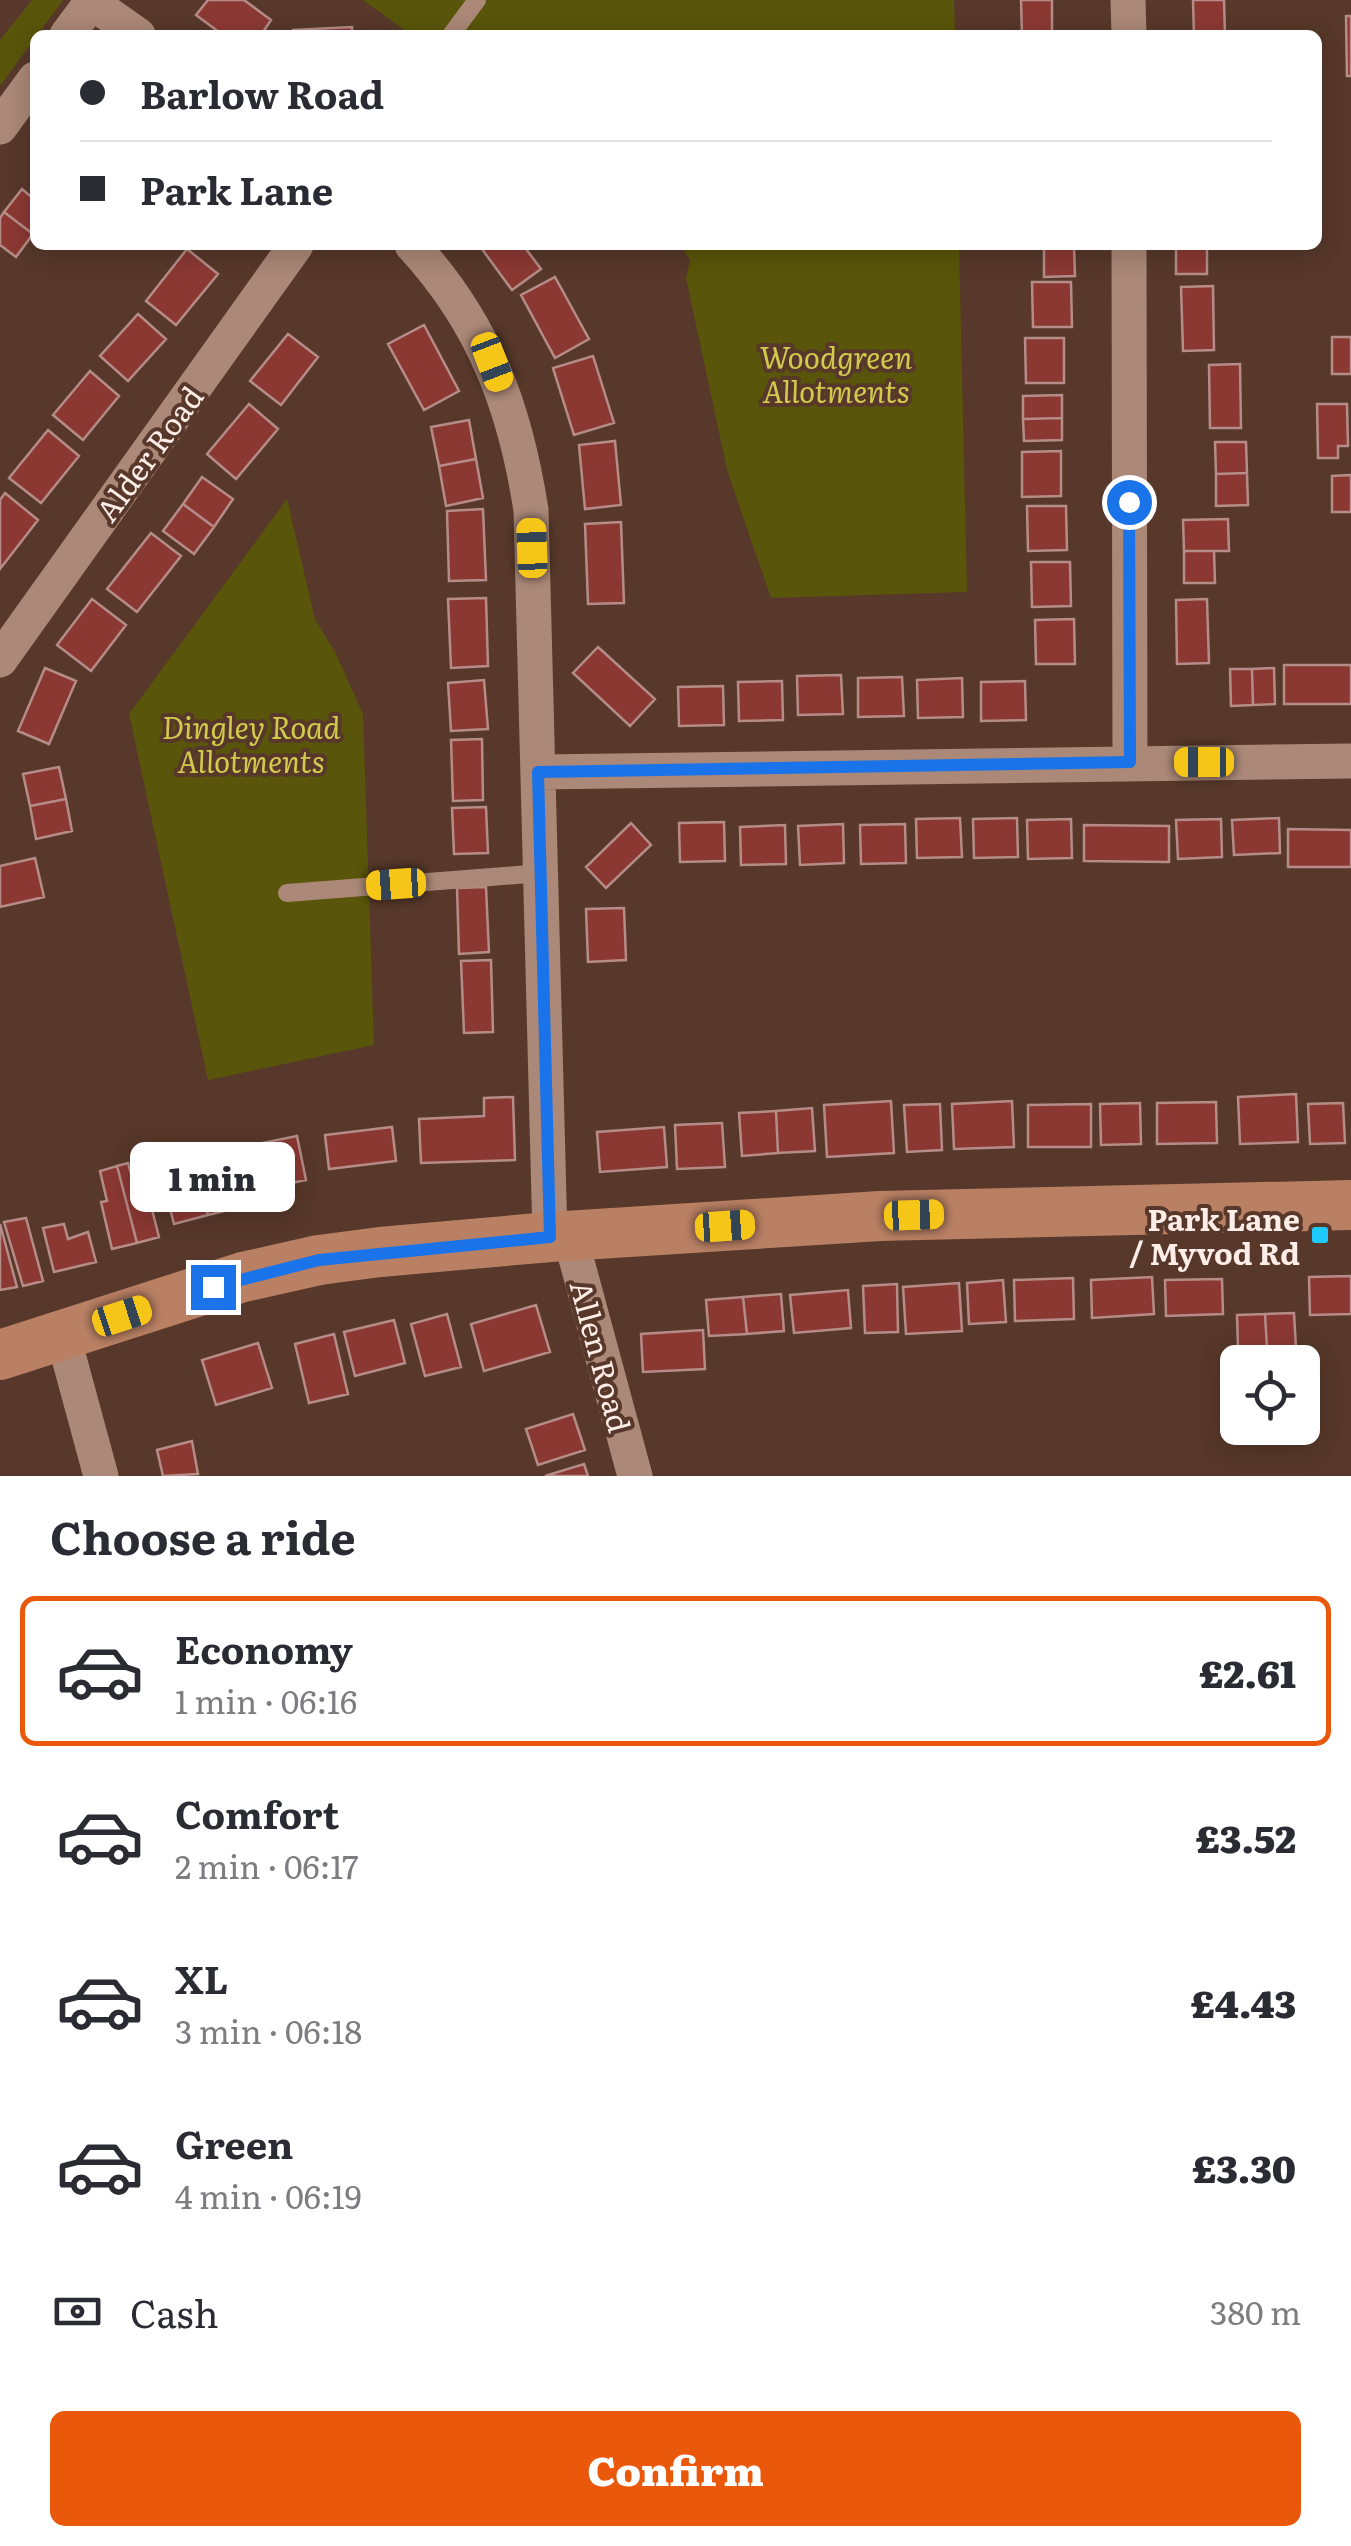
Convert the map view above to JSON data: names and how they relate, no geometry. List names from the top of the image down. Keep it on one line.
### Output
{"streets":{"street":["Alder Road","Allen Road"]},"parks":["Woodgreen Allotments","Dingley Road Allotments"],"places":{"transit":["Park Lane / Myvod Rd"]},"page":{"banner":["Barlow Road","Park Lane"],"bubble":"1 min","heading":"Choose a ride","list":[{"name":"Economy","note":"1 min · 06:16","value":"£2.61"},{"name":"Comfort","note":"2 min · 06:17","value":"£3.52"},{"name":"XL","note":"3 min · 06:18","value":"£4.43"},{"name":"Green","note":"4 min · 06:19","value":"£3.30"}],"pay":["Cash","380 m"],"buttons":"Confirm"}}
